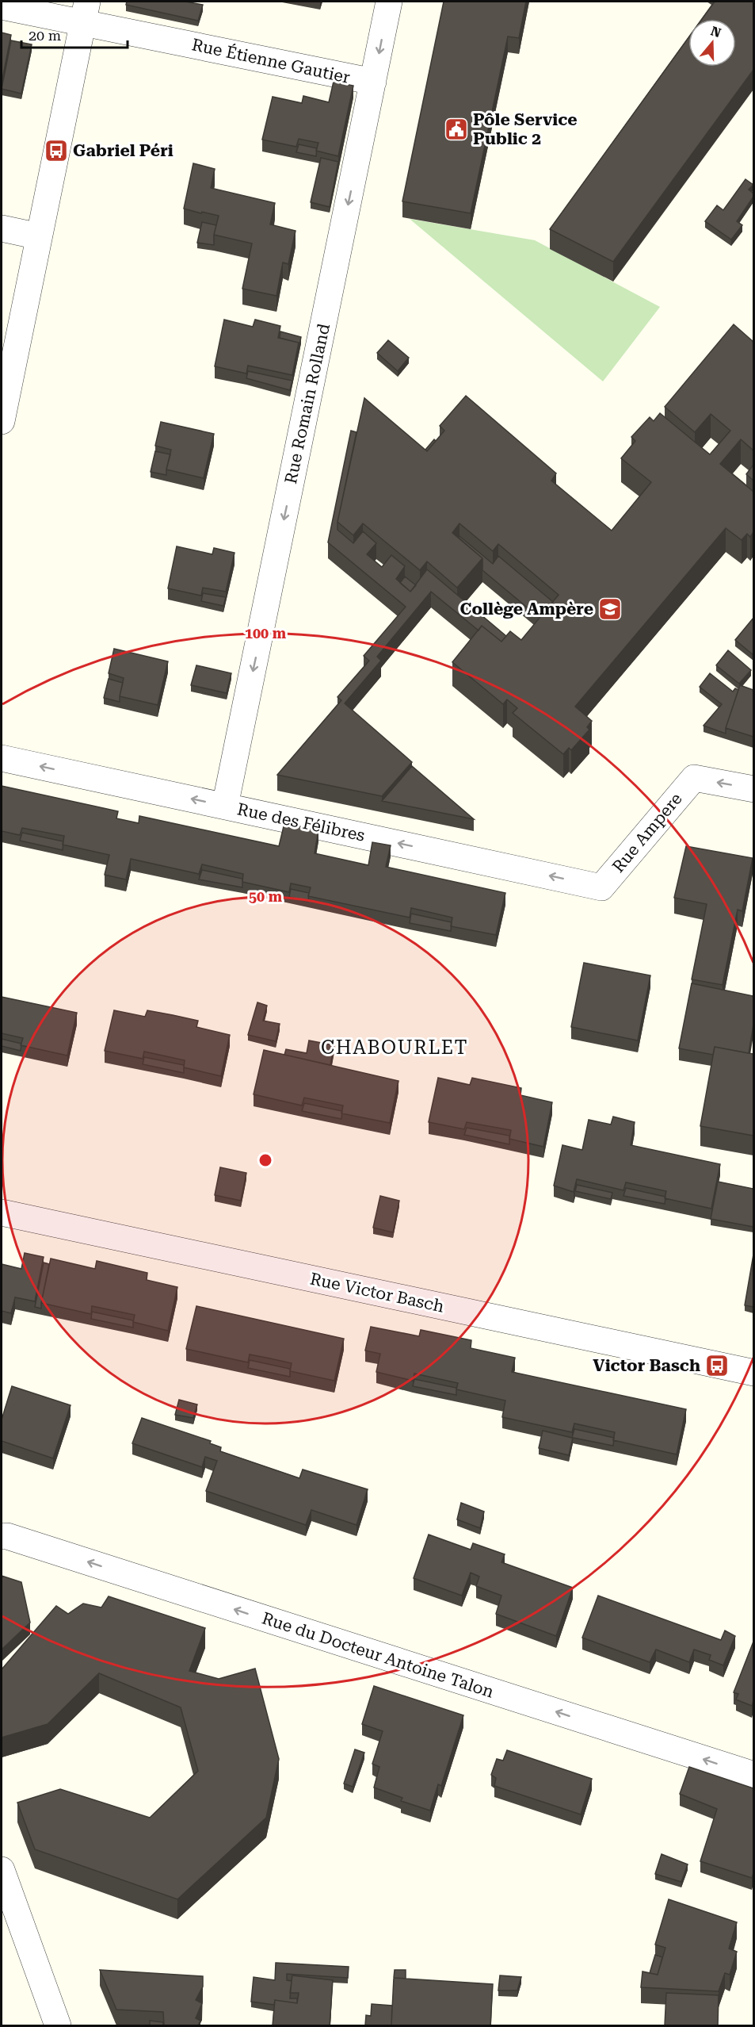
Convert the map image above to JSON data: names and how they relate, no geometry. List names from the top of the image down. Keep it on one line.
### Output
{"streets":{"street":["Rue Étienne Gautier","Rue Romain Rolland","Rue des Félibres","Rue Ampere","Rue Victor Basch","Rue du Docteur Antoine Talon"]},"crossings":[["Rue Étienne Gautier","Rue Romain Rolland"],["Rue Romain Rolland","Rue des Félibres"],["Rue des Félibres","Rue Ampere"]],"one_way":["Rue Romain Rolland","Rue des Félibres","Rue Ampere","Rue du Docteur Antoine Talon"],"districts":["CHABOURLET"],"places":{"public building":["Pôle Service Public 2"],"bus stop":["Gabriel Péri","Victor Basch"],"school or university":["Collège Ampère"]},"scale_bar":"20 m","north":"top","rings":["100 m","50 m"]}
